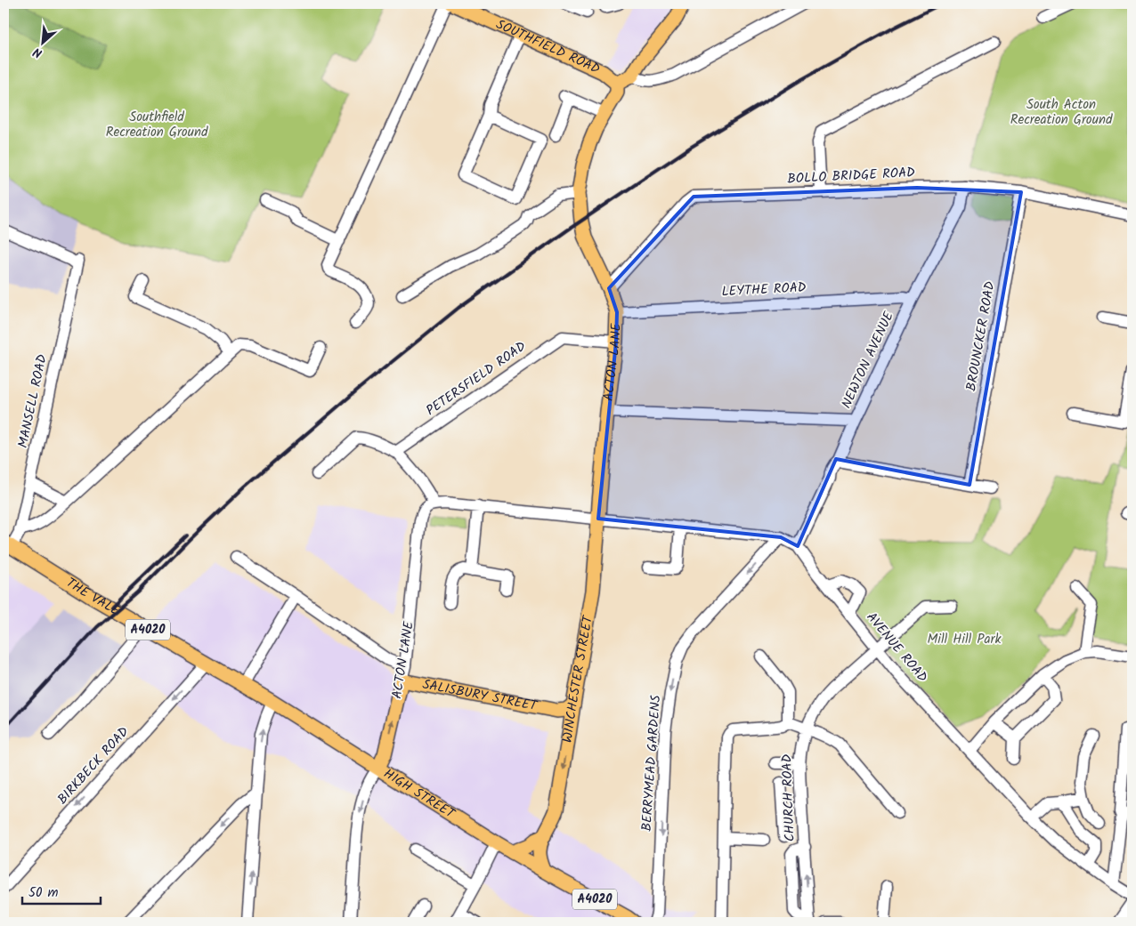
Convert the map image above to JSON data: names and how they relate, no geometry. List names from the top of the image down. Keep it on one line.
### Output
{"streets":{"main road":["SOUTHFIELD ROAD","ACTON LANE","THE VALE","A4020","WINCHESTER STREET","SALISBURY STREET","HIGH STREET"],"street":["BOLLO BRIDGE ROAD","LEYTHE ROAD","BROUNCKER ROAD","NEWTON AVENUE","PETERSFIELD ROAD","MANSELL ROAD","AVENUE ROAD","BERRYMEAD GARDENS","BIRKBECK ROAD","CHURCH ROAD"]},"crossings":[["SOUTHFIELD ROAD","ACTON LANE"],["BOLLO BRIDGE ROAD","BROUNCKER ROAD"],["BOLLO BRIDGE ROAD","NEWTON AVENUE"],["BOLLO BRIDGE ROAD","ACTON LANE"],["LEYTHE ROAD","NEWTON AVENUE"],["LEYTHE ROAD","ACTON LANE"],["NEWTON AVENUE","AVENUE ROAD"],["ACTON LANE","PETERSFIELD ROAD"],["ACTON LANE","AVENUE ROAD"],["ACTON LANE","WINCHESTER STREET"],["ACTON LANE","SALISBURY STREET"],["ACTON LANE","HIGH STREET"],["MANSELL ROAD","THE VALE"],["THE VALE","BIRKBECK ROAD"],["THE VALE","HIGH STREET"],["AVENUE ROAD","WINCHESTER STREET"],["AVENUE ROAD","BERRYMEAD GARDENS"],["AVENUE ROAD","CHURCH ROAD"],["WINCHESTER STREET","HIGH STREET"],["BIRKBECK ROAD","HIGH STREET"]],"one_way":["BERRYMEAD GARDENS"],"parks":["South Acton Recreation Ground","Southfield Recreation Ground","Mill Hill Park"],"scale_bar":"50 m","north":"bottom left"}
